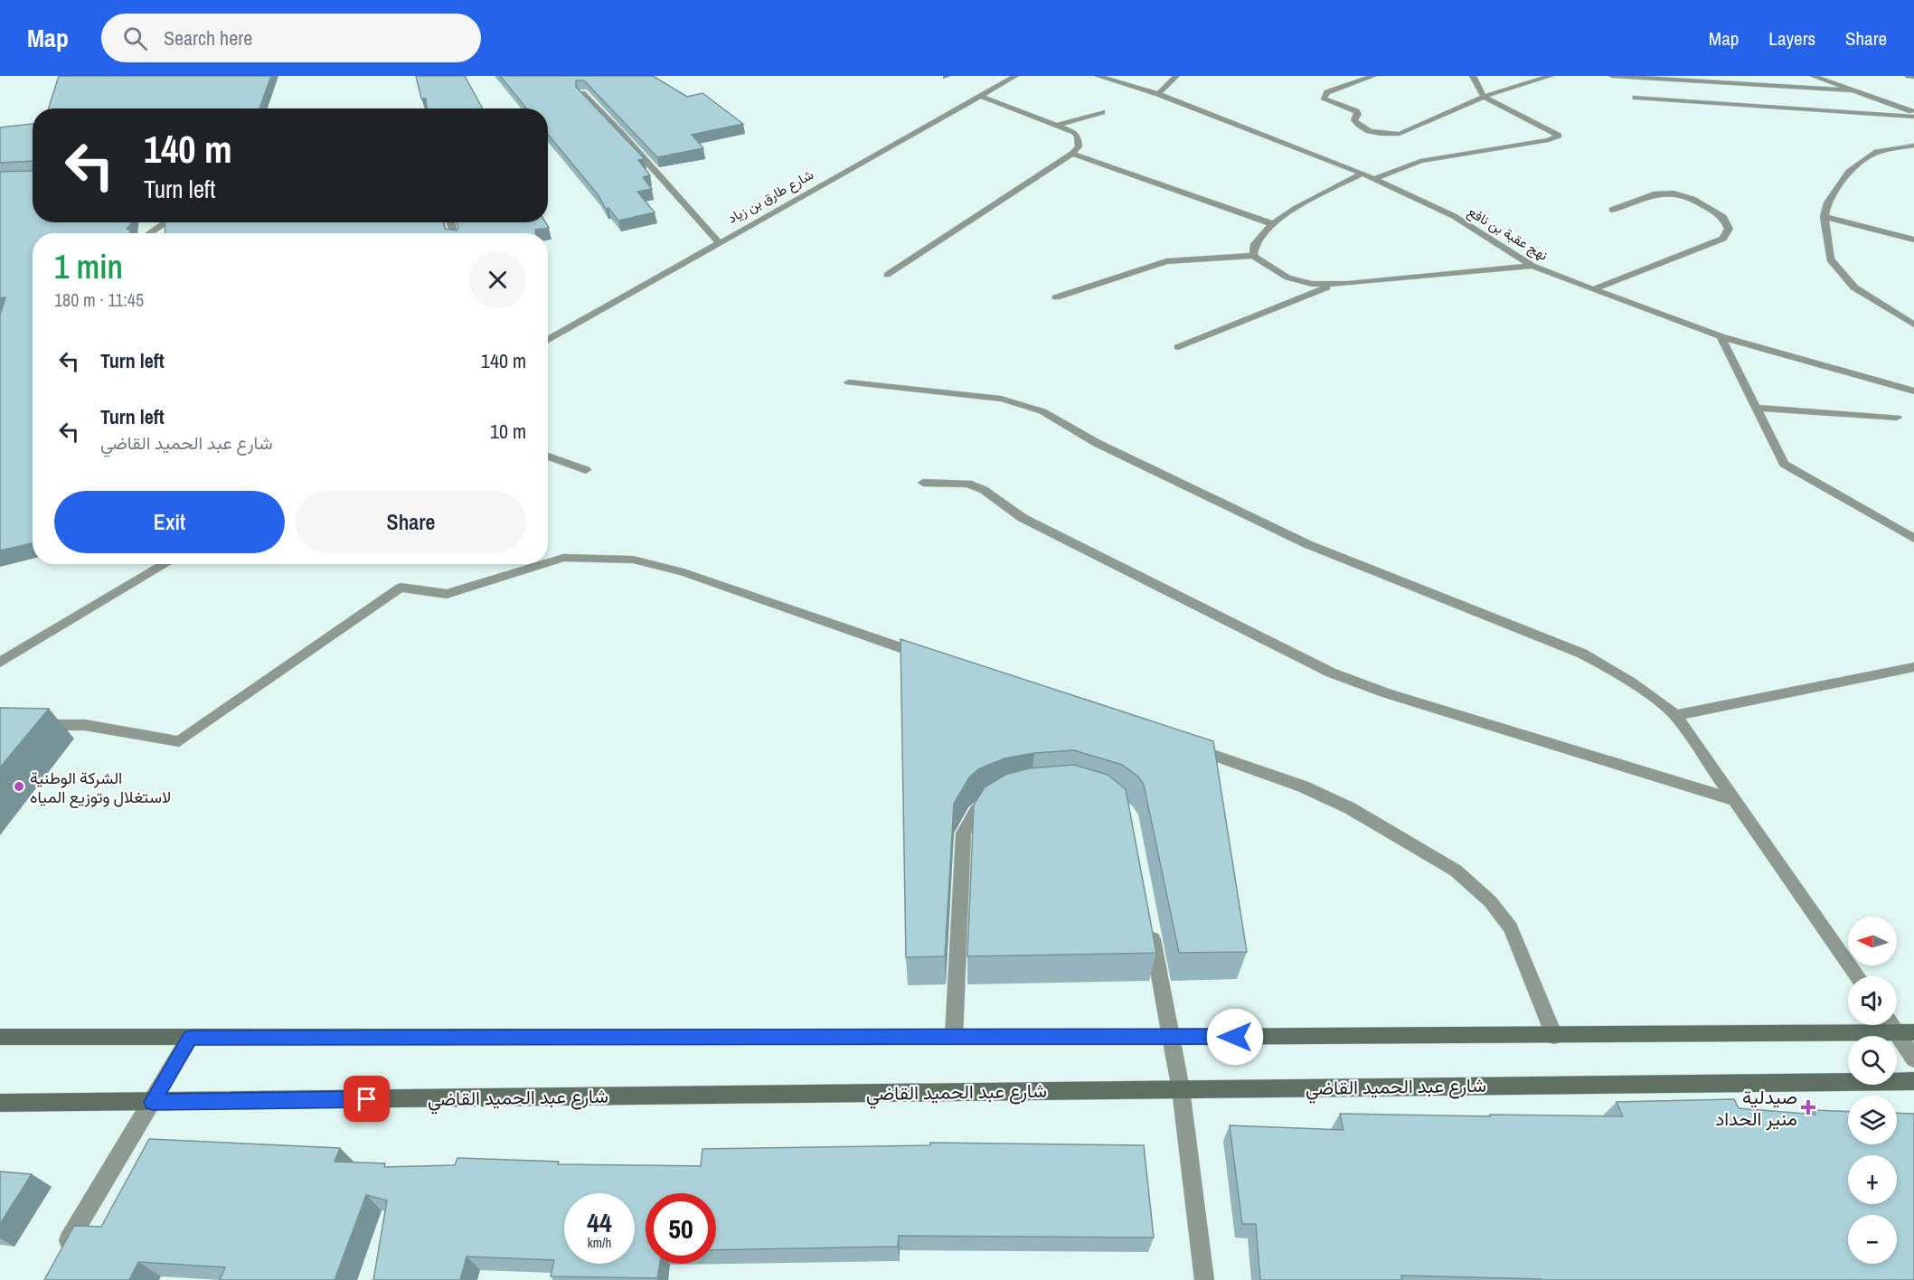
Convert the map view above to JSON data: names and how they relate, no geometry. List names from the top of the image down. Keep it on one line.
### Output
{"streets":{"main road":["شارع عبد الحميد القاضي"],"street":["شارع طارق بن زياد","نهج عقبة بن نافع"]},"places":{"other":["الشركة الوطنية لاستغلال وتوزيع المياه"],"health":["صيدلية منير الحداد"]},"north":"left","page":{"header":"Map","search":"Search here","nav":["Map","Layers","Share"],"turn":["140 m","Turn left"],"heading":["1 min","180 m · 11:45"],"list":[{"name":"Turn left","value":"140 m"},{"name":"Turn left","note":"شارع عبد الحميد القاضي","value":"10 m"}],"buttons":["Exit","Share"],"map_buttons":["+","−"],"speed":"44 km/h","limit":"50"}}
